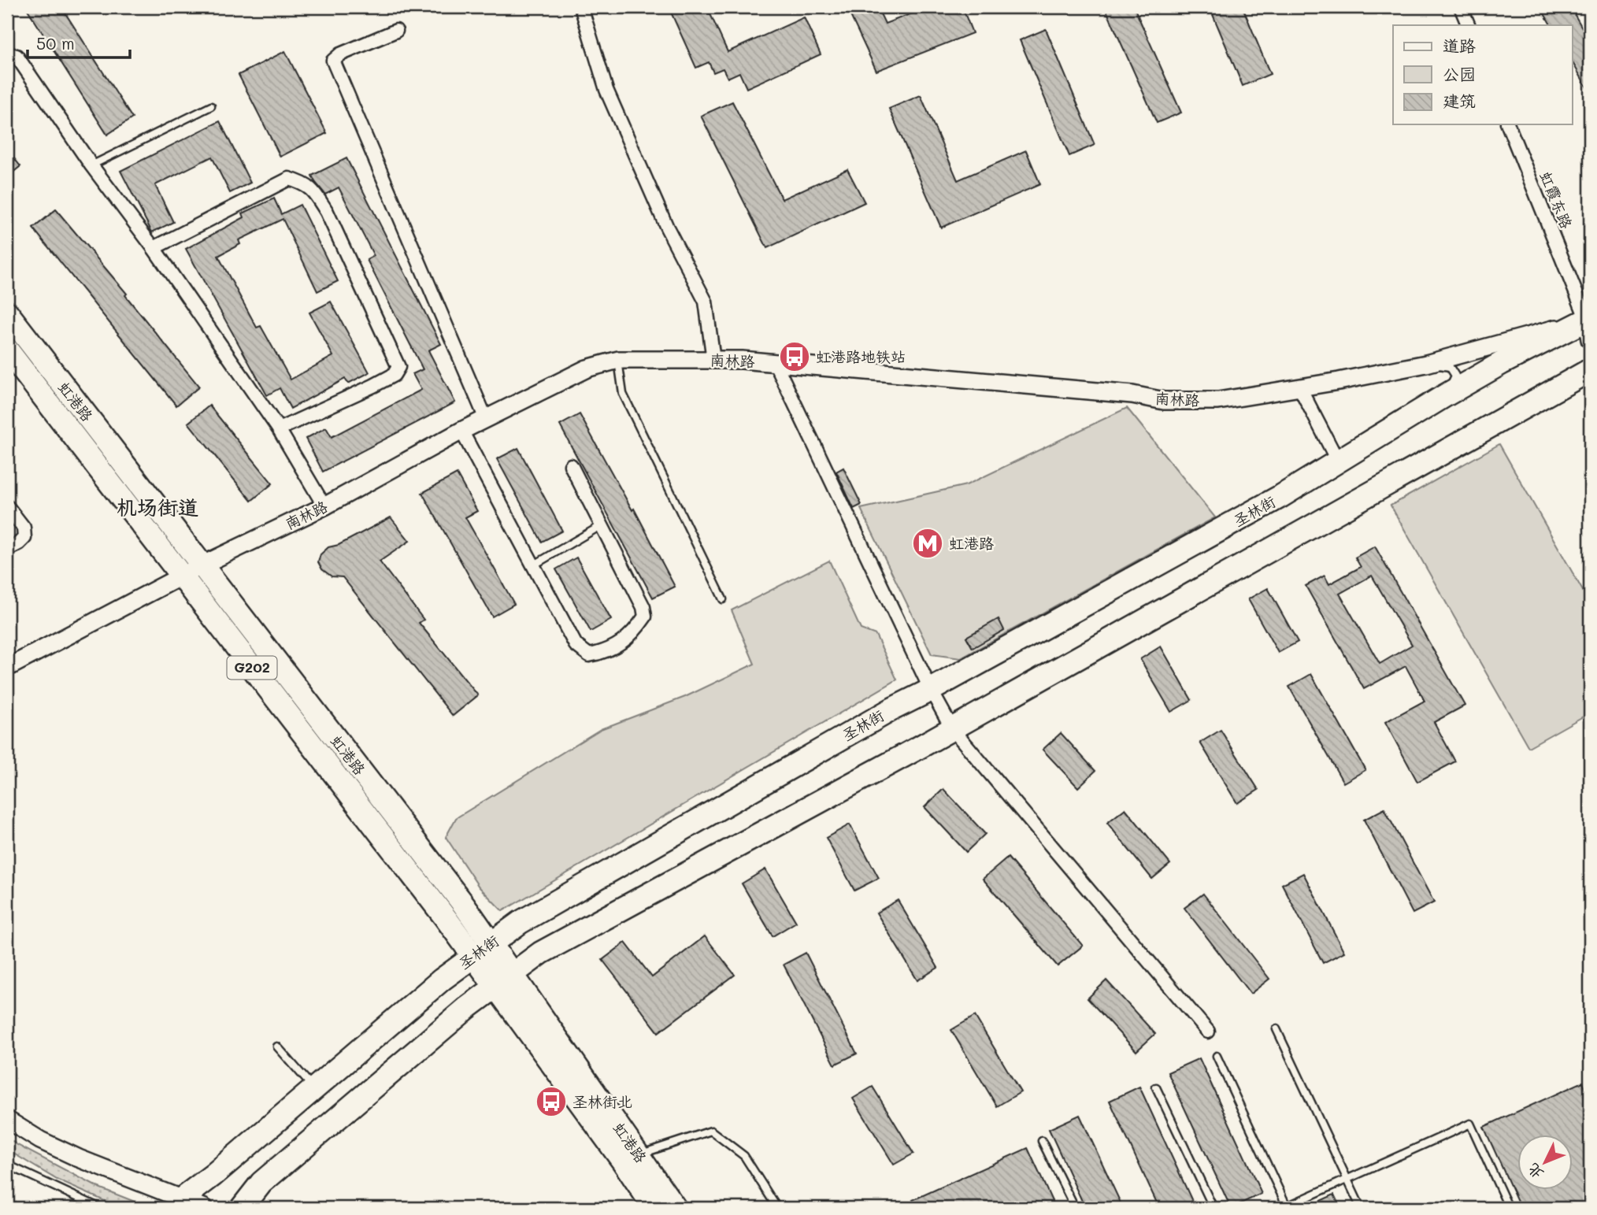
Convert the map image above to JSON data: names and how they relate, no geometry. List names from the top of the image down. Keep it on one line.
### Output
{"streets":{"highway":["虹港路","圣林街","G202"],"street":["虹霞东路","南林路"]},"crossings":[["虹霞东路","南林路"],["虹霞东路","圣林街"],["南林路","虹港路"],["南林路","圣林街"],["虹港路","圣林街"]],"districts":["机场街道"],"places":{"bus stop":["虹港路地铁站","圣林街北"],"metro station":["虹港路"]},"legend":["道路","公园","建筑"],"scale_bar":"50 m","north":"bottom left"}
